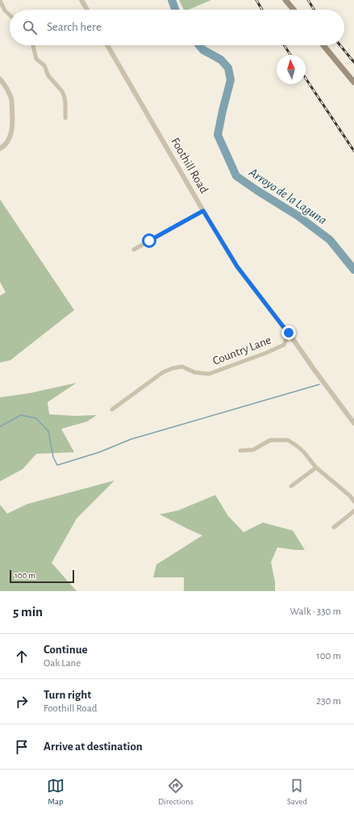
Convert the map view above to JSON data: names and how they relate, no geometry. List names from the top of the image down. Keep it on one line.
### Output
{"streets":{"street":["Foothill Road","Country Lane"]},"crossings":[["Foothill Road","Country Lane"]],"water":["Arroyo de la Laguna"],"scale_bar":"100 m","north":"top","page":{"search":"Search here","scale":"100 m","heading":["5 min","Walk · 330 m"],"list":[["Continue","Oak Lane","100 m"],["Turn right","Foothill Road","230 m"],"Arrive at destination"],"nav":["Map","Directions","Saved"]}}
